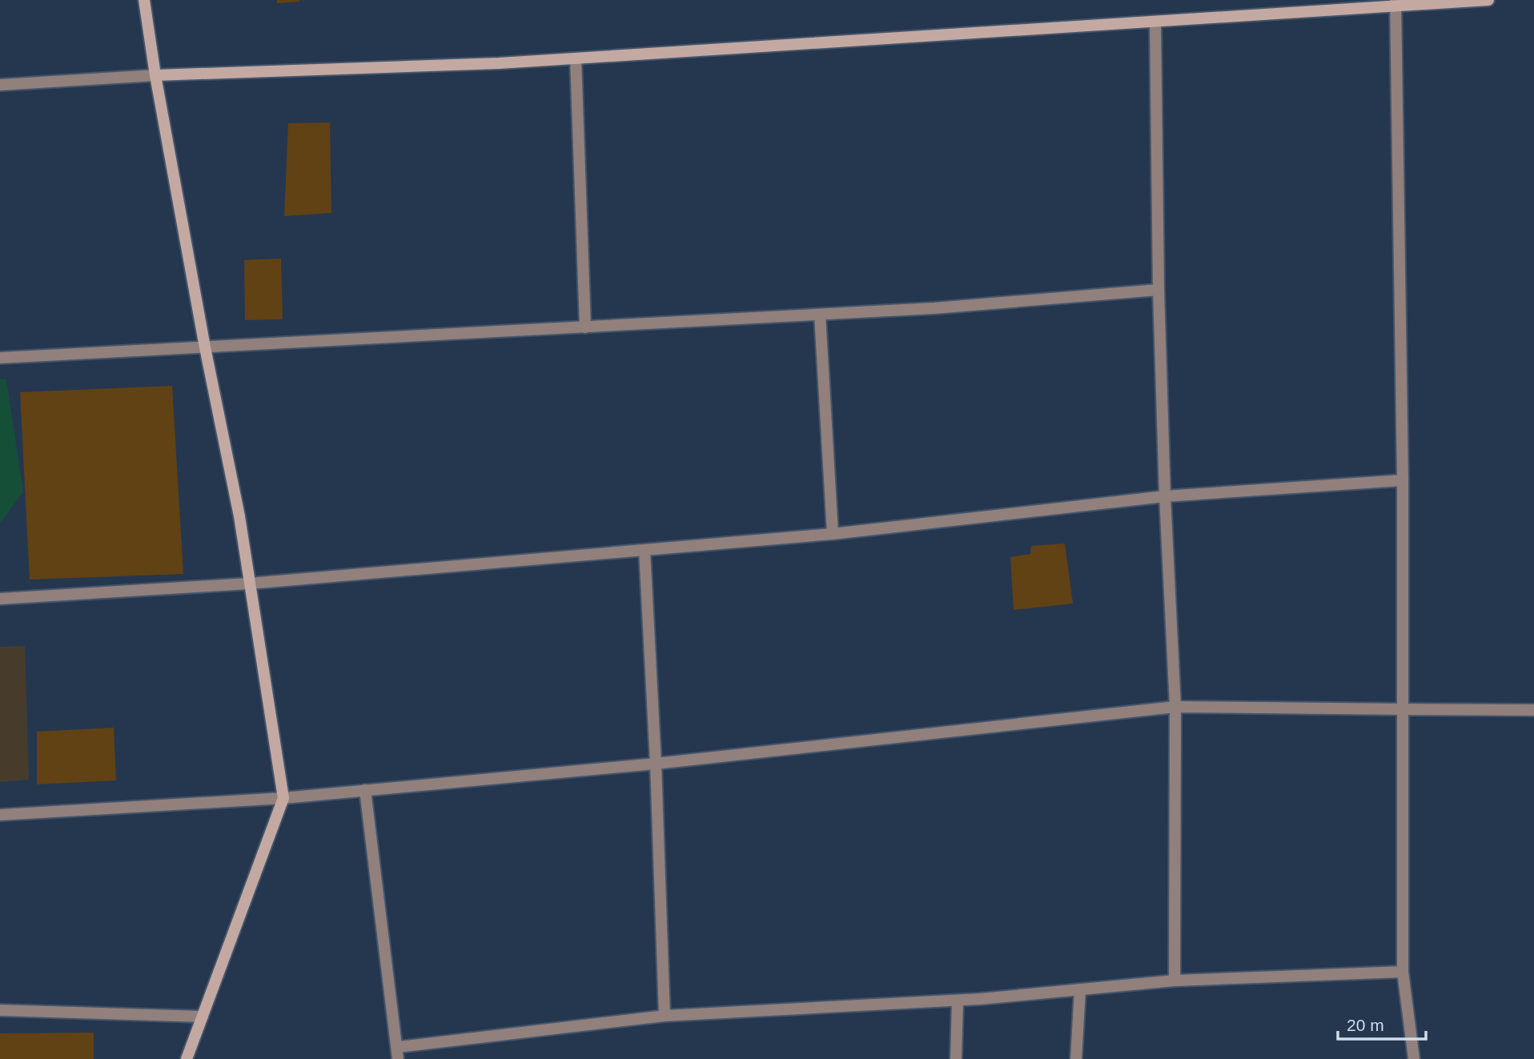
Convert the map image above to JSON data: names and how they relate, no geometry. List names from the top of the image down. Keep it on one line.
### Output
{"scale_bar":"20 m"}
